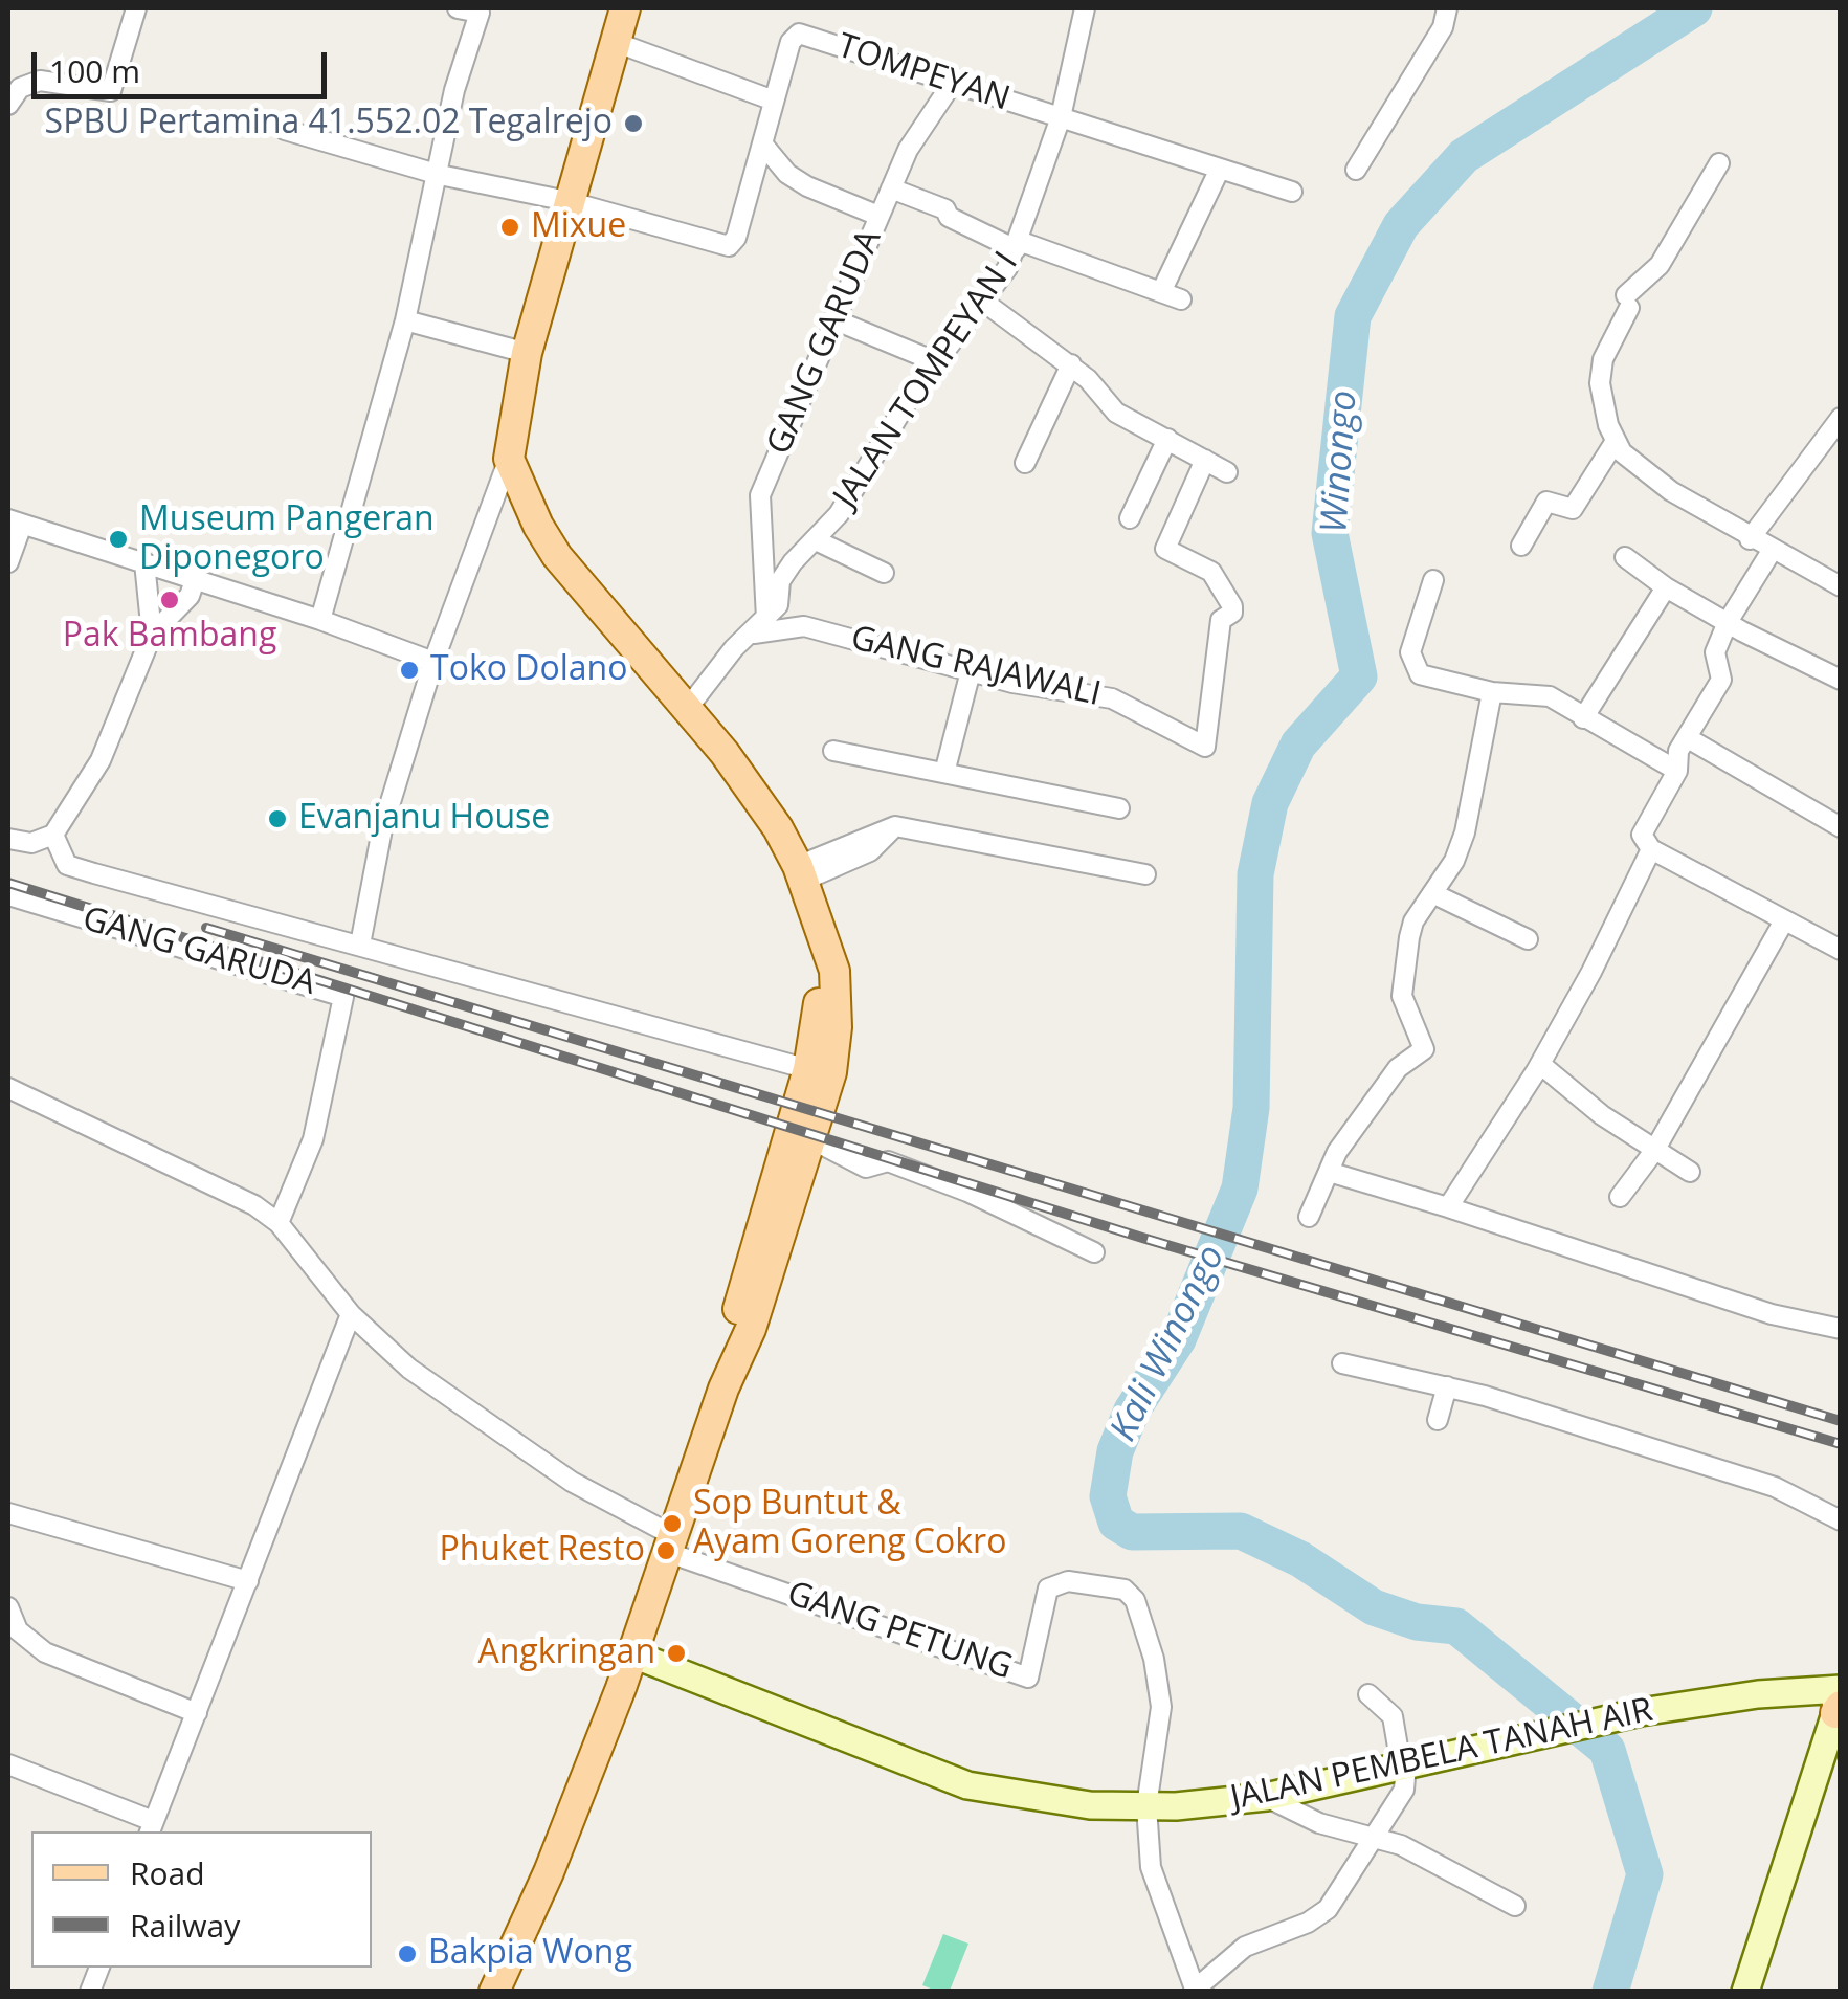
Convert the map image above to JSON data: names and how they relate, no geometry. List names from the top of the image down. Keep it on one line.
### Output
{"streets":{"main road":["JALAN PEMBELA TANAH AIR"],"street":["TOMPEYAN","GANG GARUDA","JALAN TOMPEYAN I","GANG RAJAWALI","GANG PETUNG"]},"crossings":[["TOMPEYAN","GANG GARUDA"],["TOMPEYAN","JALAN TOMPEYAN I"],["GANG GARUDA","JALAN TOMPEYAN I"],["JALAN TOMPEYAN I","GANG RAJAWALI"],["GANG PETUNG","JALAN PEMBELA TANAH AIR"]],"water":["Winongo","Kali Winongo"],"places":["SPBU Pertamina 41.552.02 Tegalrejo","Mixue","Museum Pangeran Diponegoro","Pak Bambang","Toko Dolano","Evanjanu House","Sop Buntut & Ayam Goreng Cokro","Phuket Resto","Angkringan","Bakpia Wong"],"legend":["Road","Railway"],"scale_bar":"100 m"}
